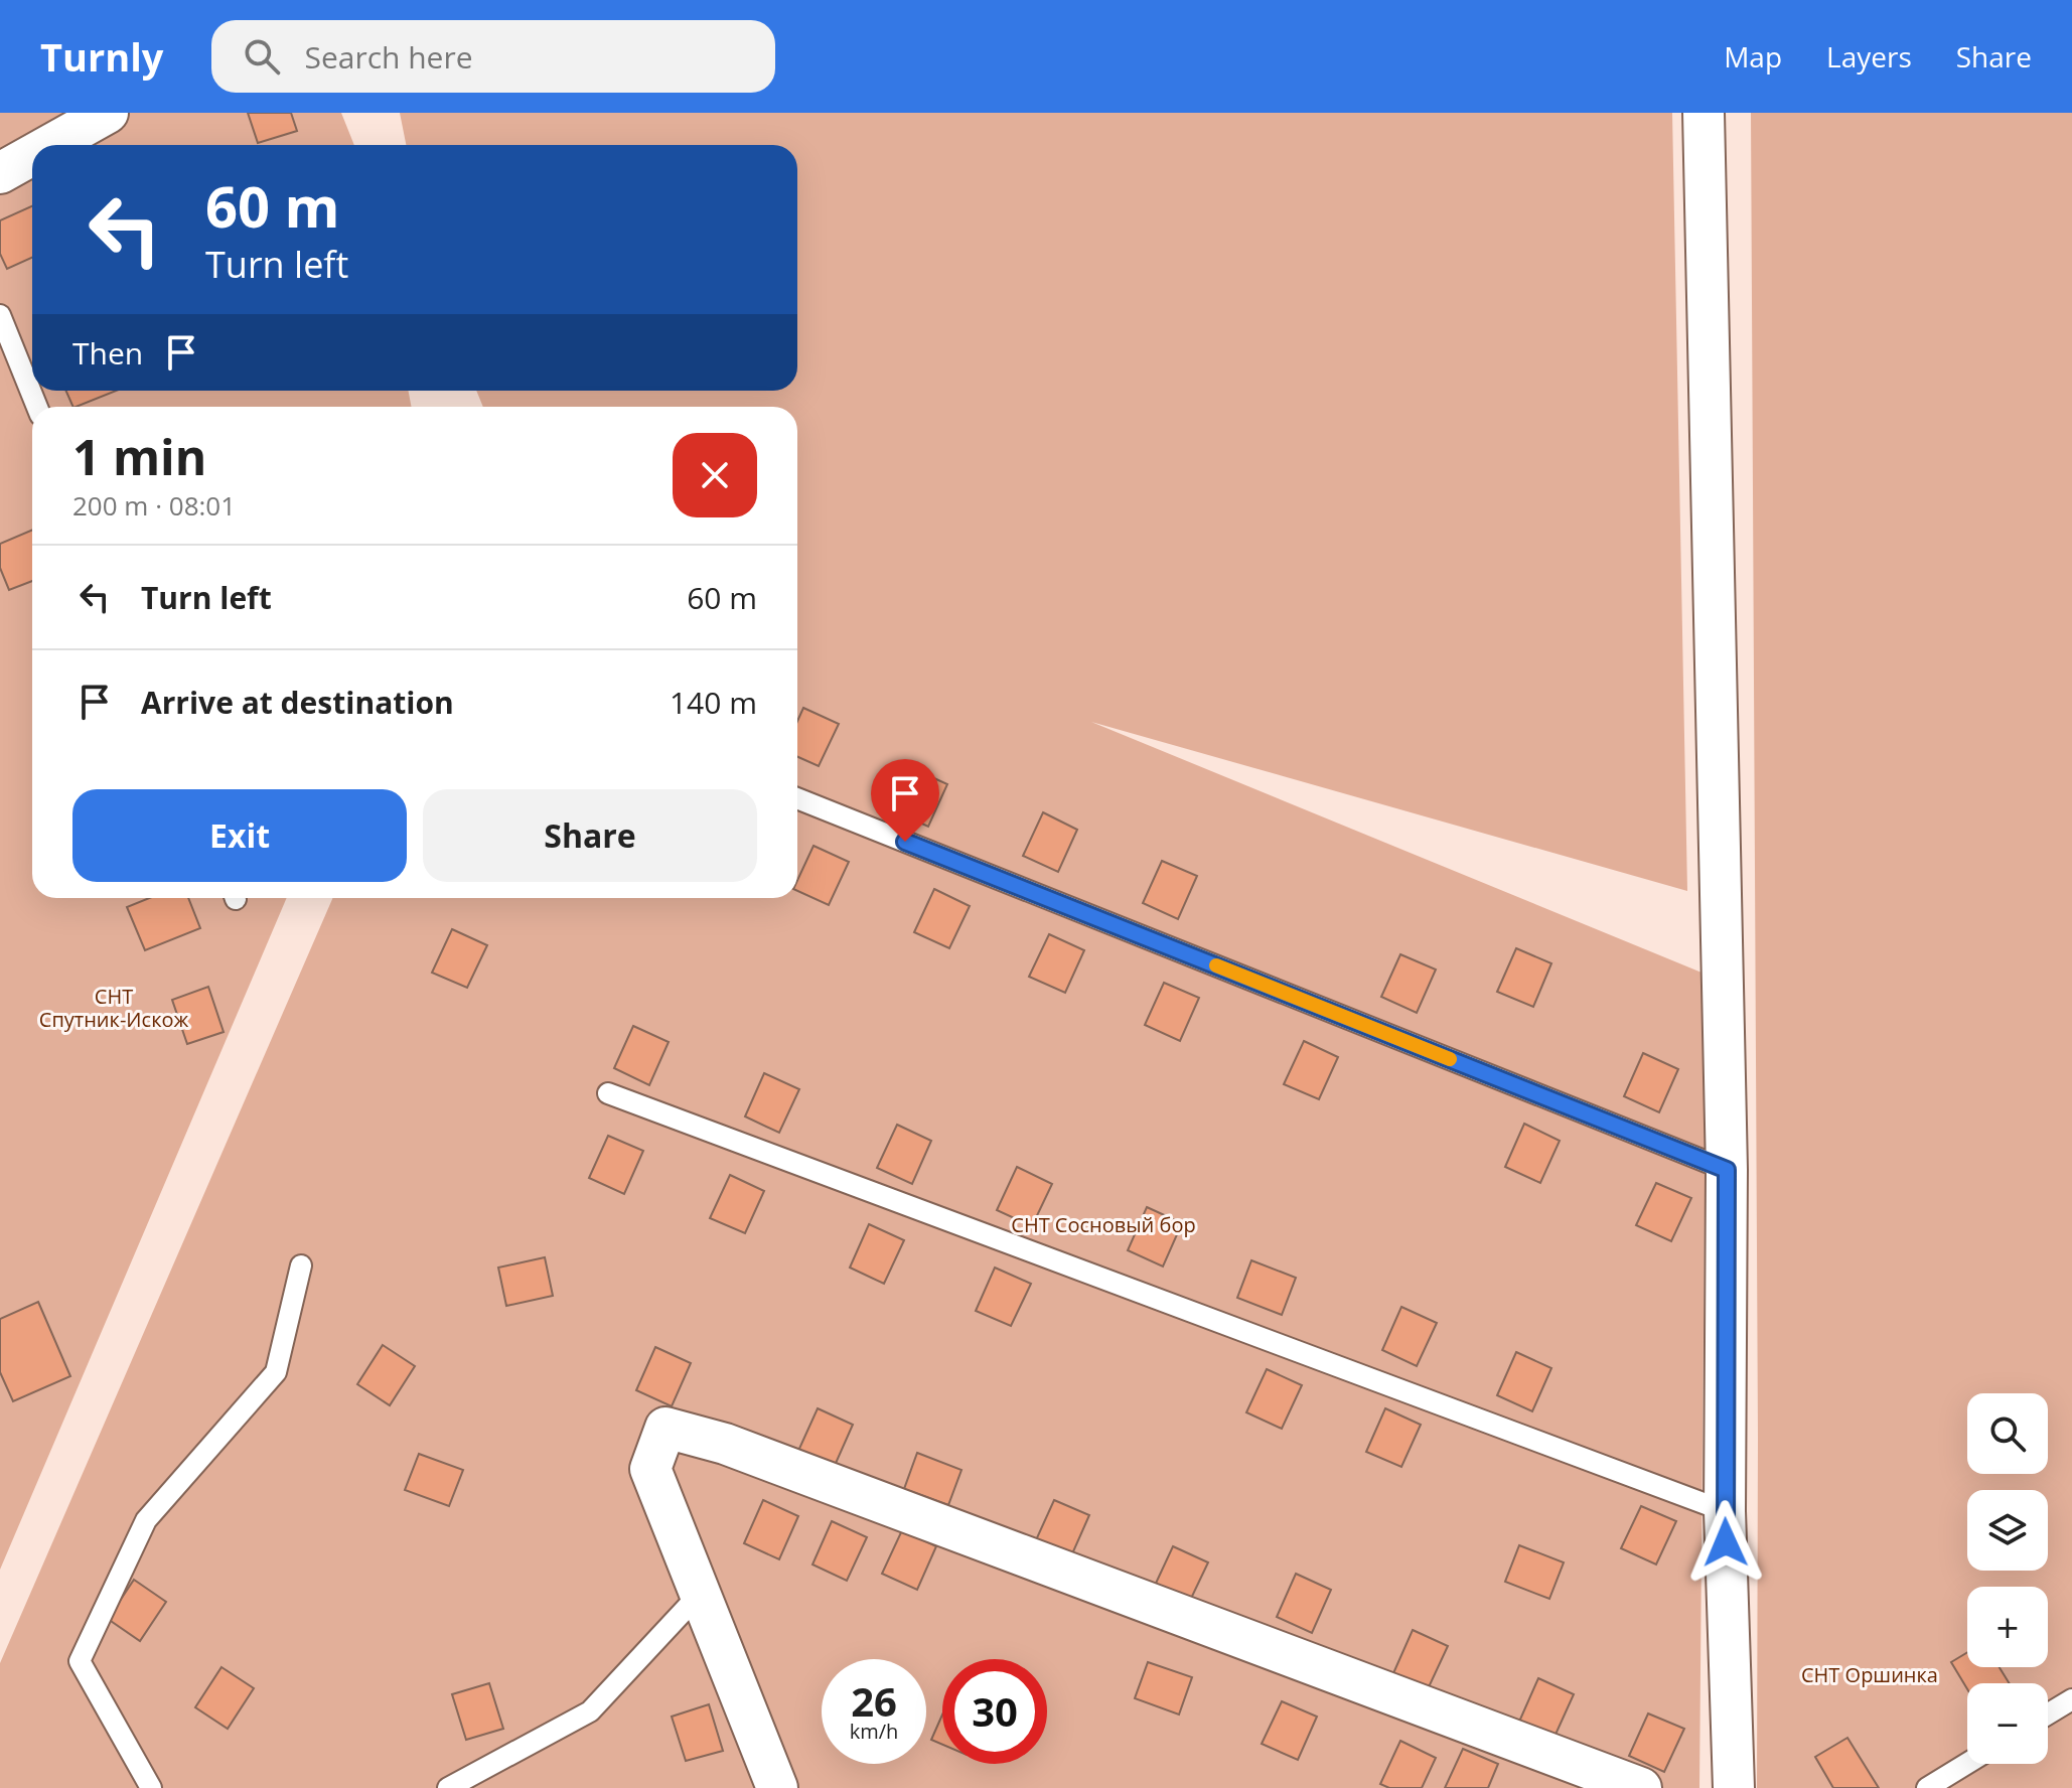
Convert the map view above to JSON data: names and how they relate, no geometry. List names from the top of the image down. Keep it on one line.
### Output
{"parks":["СНТ Спутник-Искож","СНТ Сосновый бор","СНТ Оршинка"],"page":{"header":"Turnly","search":"Search here","nav":["Map","Layers","Share"],"turn":["60 m","Turn left"],"then":"Then","heading":["1 min","200 m · 08:01"],"list":[{"name":"Turn left","value":"60 m"},{"name":"Arrive at destination","value":"140 m"}],"buttons":["Exit","Share"],"map_buttons":["+","−"],"speed":"26 km/h","limit":"30"}}
